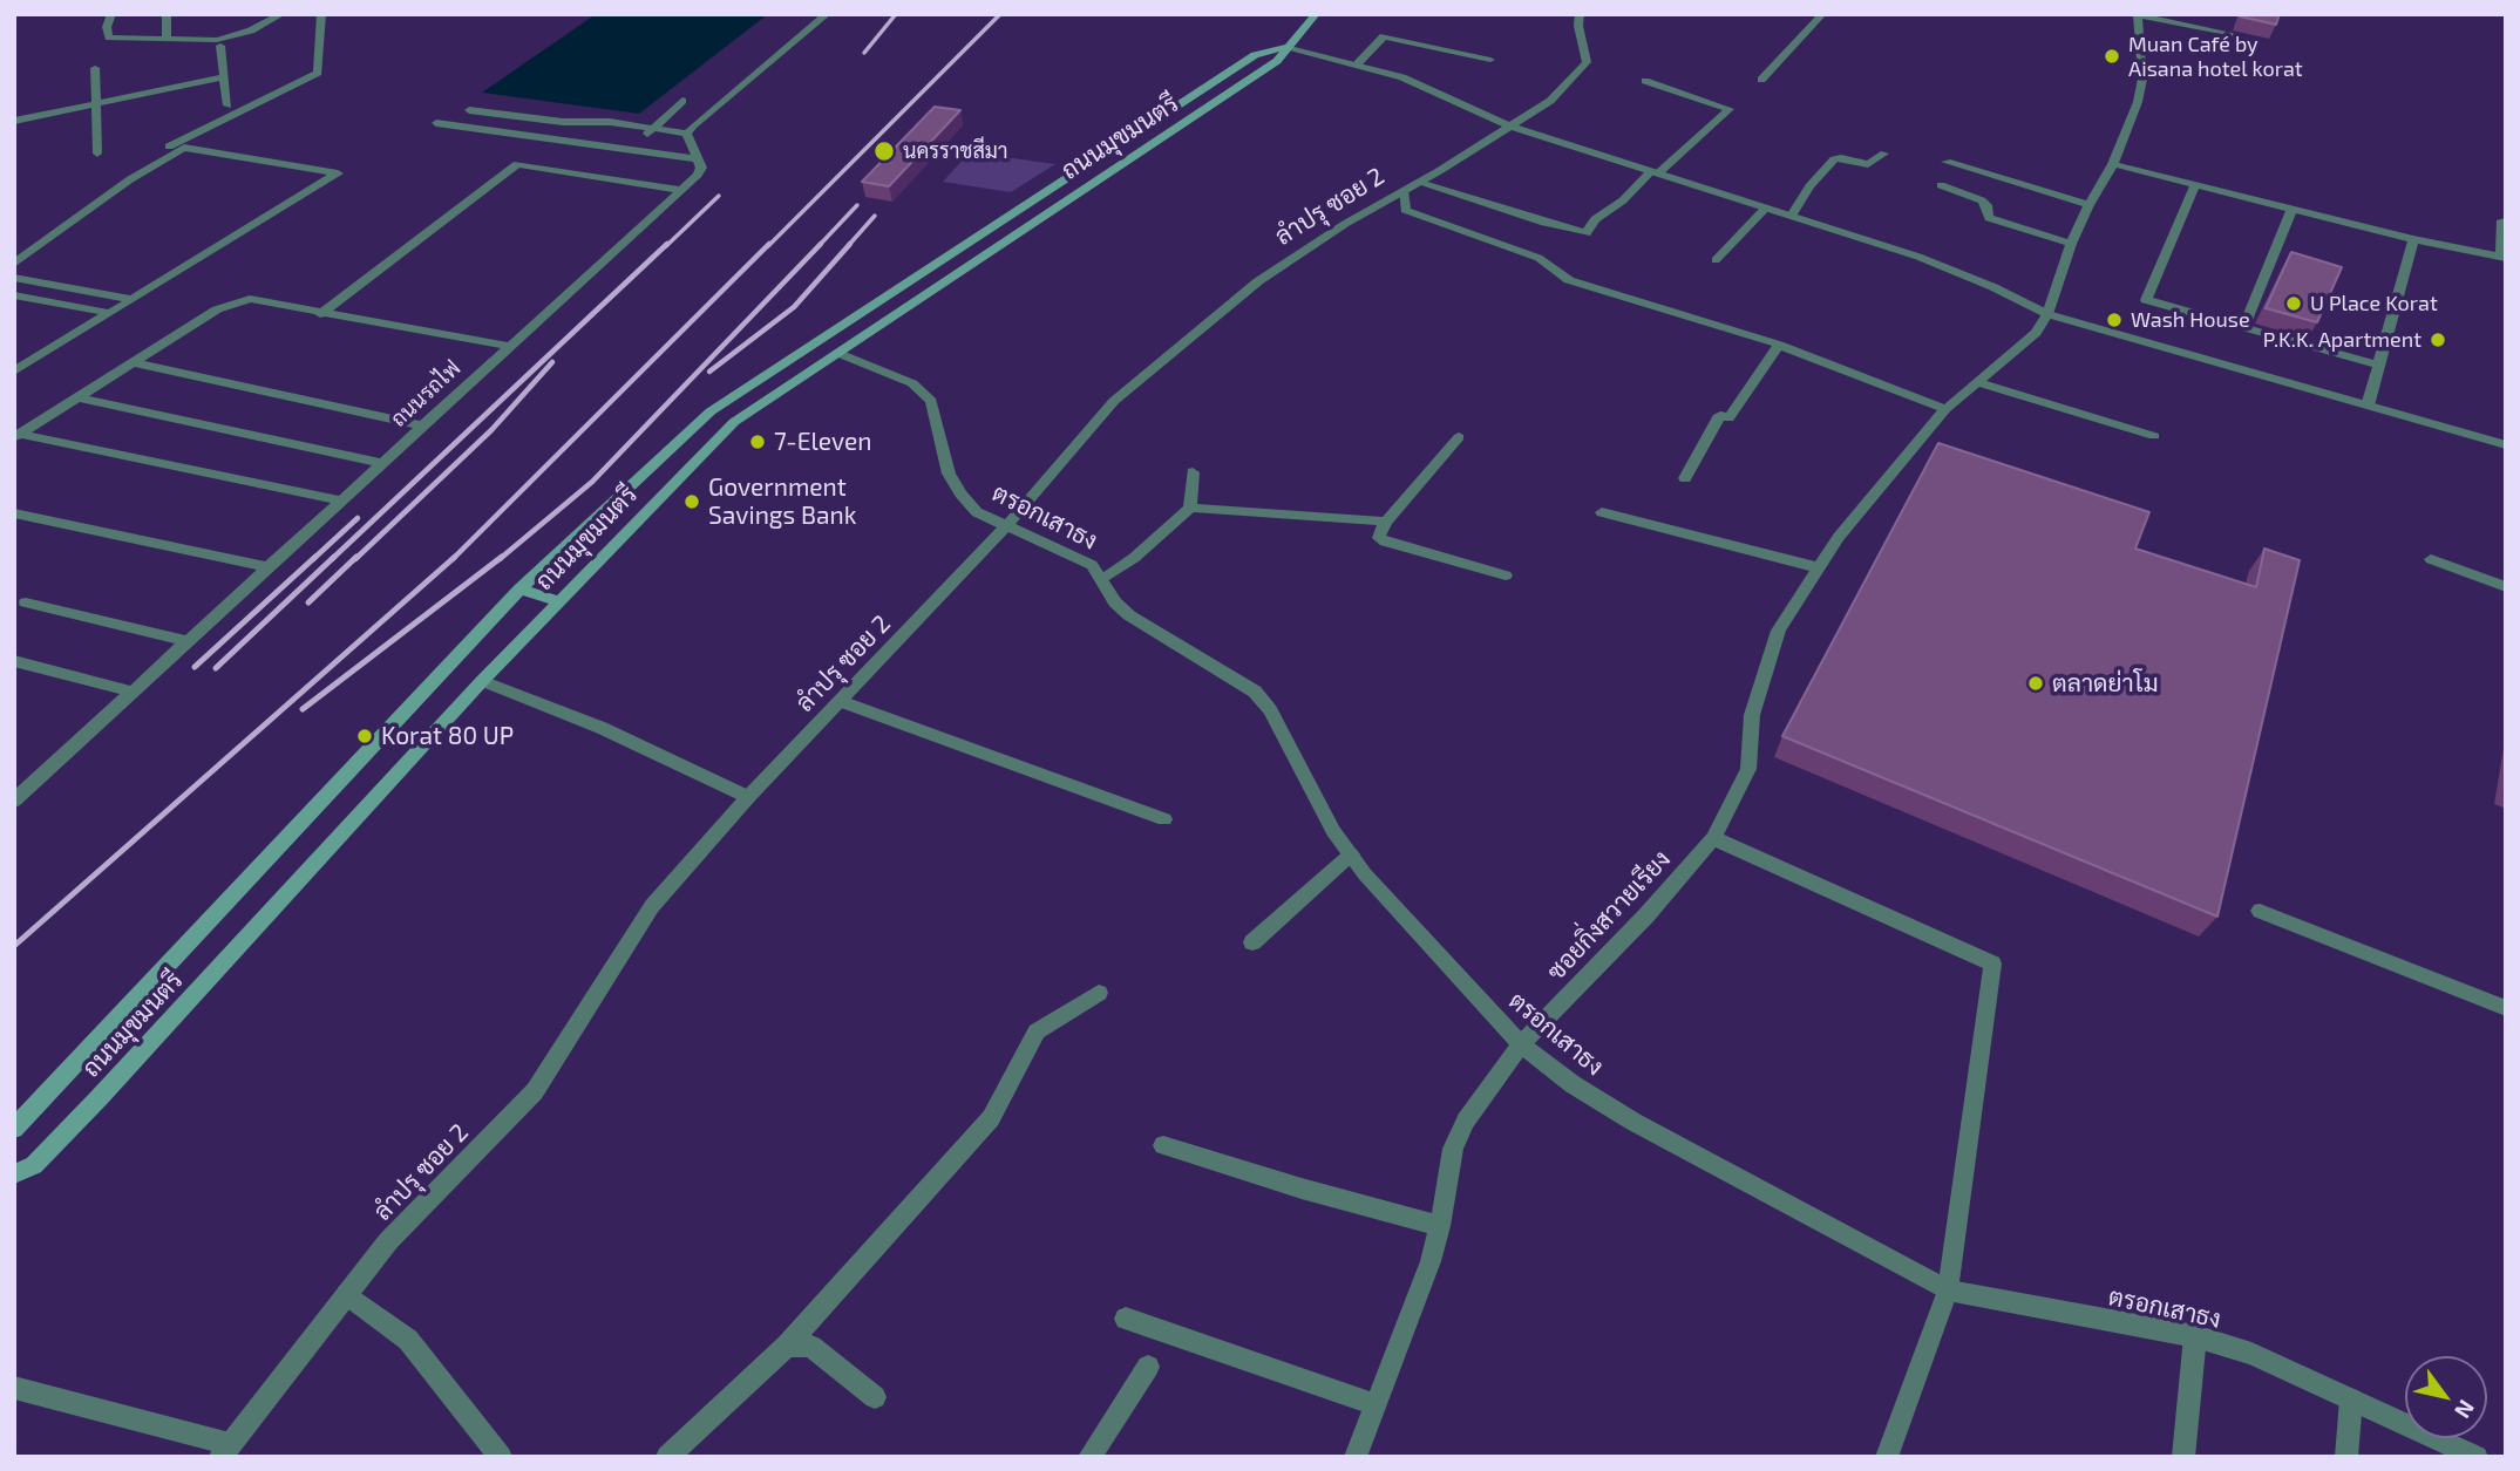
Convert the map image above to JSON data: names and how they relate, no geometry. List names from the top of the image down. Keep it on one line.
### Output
{"streets":{"main road":["ถนนมุขมนตรี"],"street":["ลำปรุ ซอย 2","ถนนรถไฟ","ตรอกเสาธง","ซอยกิ่งสวายเรียง"]},"crossings":[["ถนนมุขมนตรี","ตรอกเสาธง"],["ลำปรุ ซอย 2","ตรอกเสาธง"],["ตรอกเสาธง","ซอยกิ่งสวายเรียง"]],"places":["Muan Café by Aisana hotel korat","นครราชสีมา","U Place Korat","Wash House","P.K.K. Apartment","7-Eleven","Government Savings Bank","ตลาดย่าโม","Korat 80 UP"],"north":"bottom right"}
